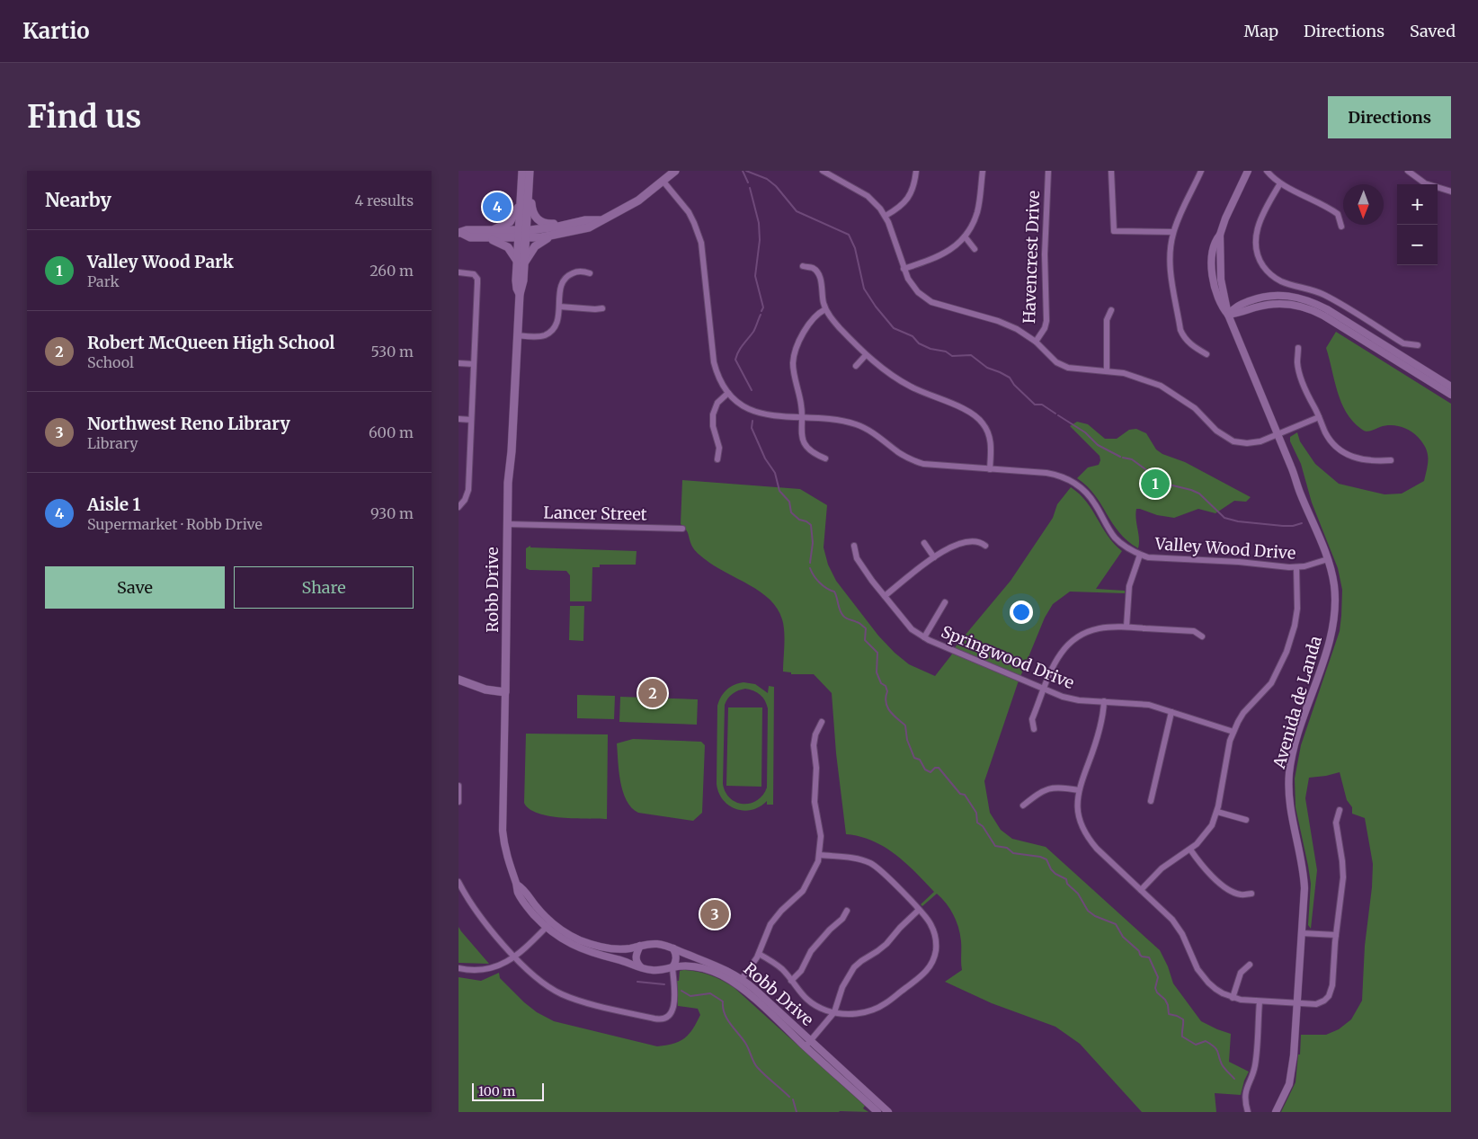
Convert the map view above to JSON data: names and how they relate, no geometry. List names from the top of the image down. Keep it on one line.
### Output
{"streets":{"main road":["Robb Drive"],"street":["Havencrest Drive","Lancer Street","Valley Wood Drive","Springwood Drive","Avenida de Landa"]},"crossings":[["Lancer Street","Robb Drive"],["Valley Wood Drive","Avenida de Landa"]],"scale_bar":"100 m","north":"bottom","page":{"header":"Kartio","nav":["Map","Directions","Saved"],"buttons":["Directions",["Save","Share"]],"title":"Find us","heading":["Nearby","4 results"],"map_buttons":["+","−"],"pins":["4","1","2","3"],"list":[{"mark":"1","name":"Valley Wood Park","note":"Park","value":"260 m"},{"mark":"2","name":"Robert McQueen High School","note":"School","value":"530 m"},{"mark":"3","name":"Northwest Reno Library","note":"Library","value":"600 m"},{"mark":"4","name":"Aisle 1","note":"Supermarket · Robb Drive","value":"930 m"}],"scale":"100 m"}}
